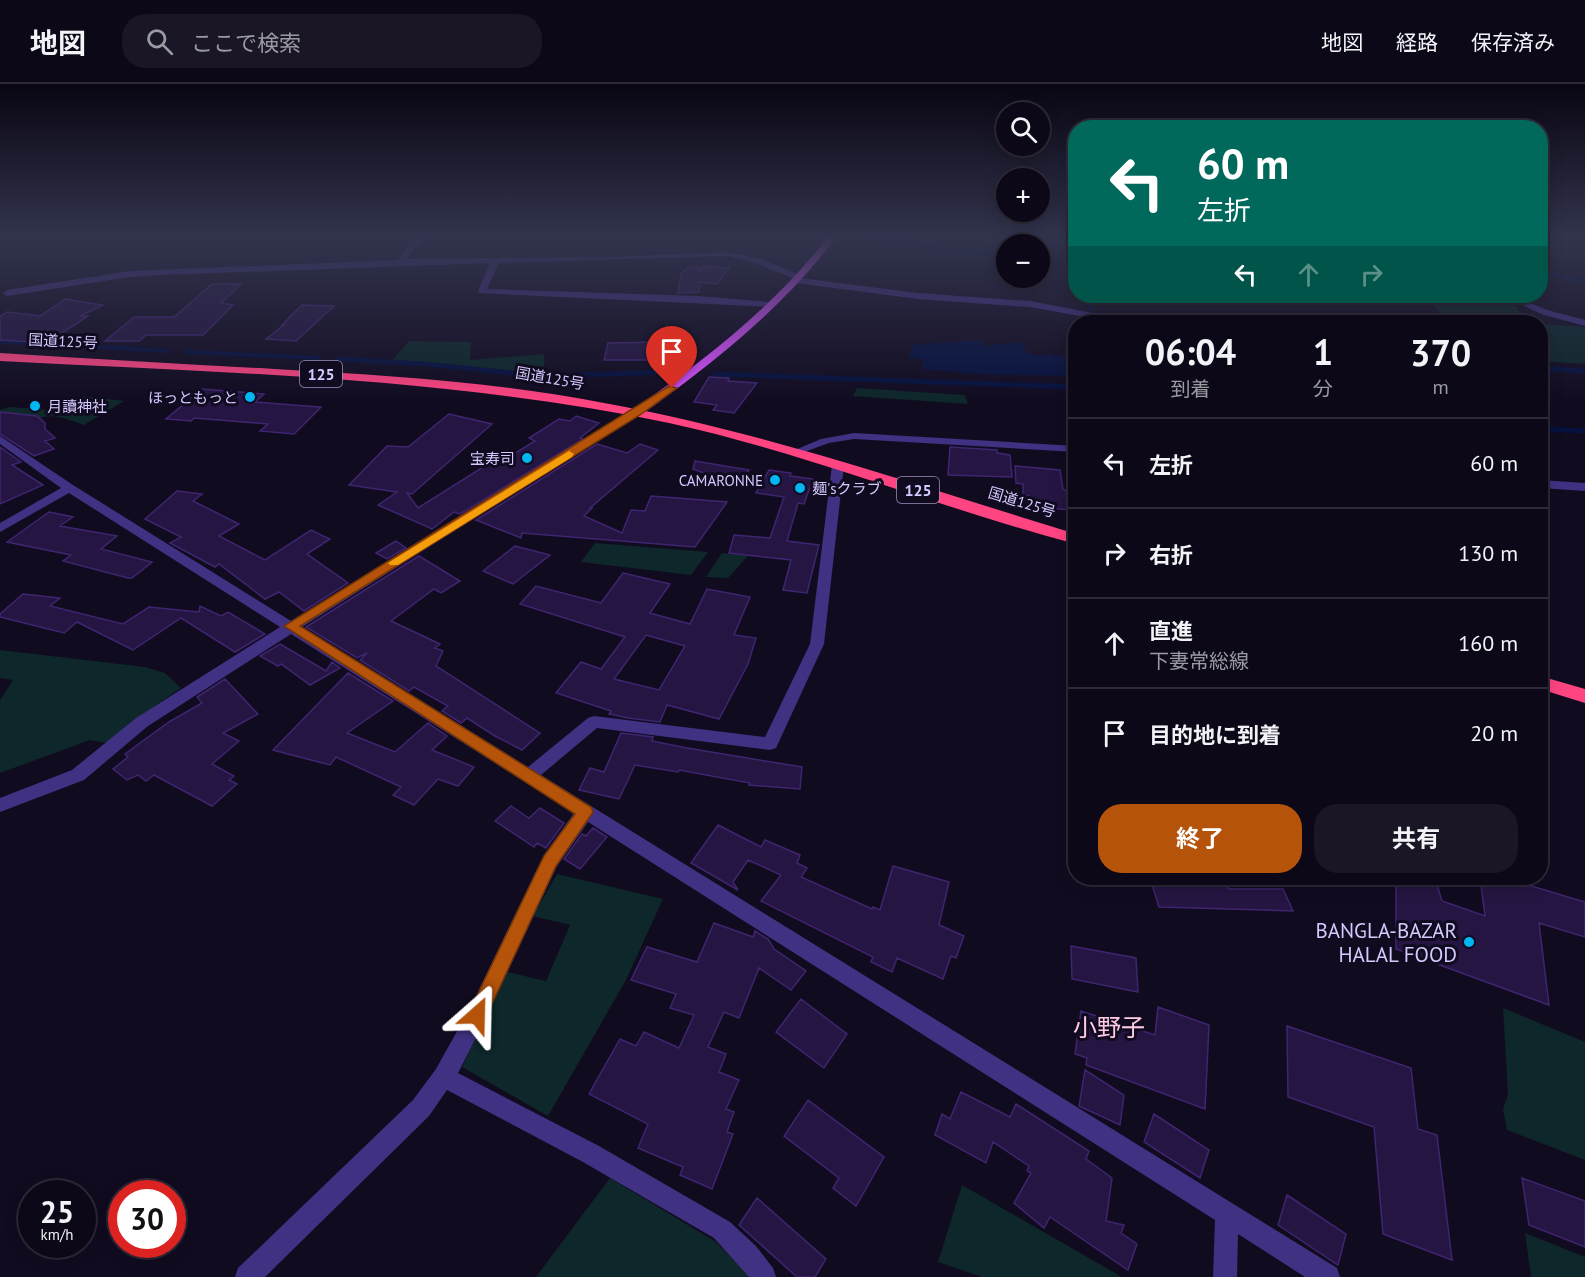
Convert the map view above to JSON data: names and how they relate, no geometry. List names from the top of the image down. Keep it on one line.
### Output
{"streets":{"highway":["国道125号","125"]},"districts":["小野子"],"places":["ほっともっと","月讀神社","宝寿司","CAMARONNE","麺'sクラブ","BANGLA-BAZAR HALAL FOOD"],"page":{"header":"地図","search":"ここで検索","nav":["地図","経路","保存済み"],"map_buttons":["+","−"],"turn":["60 m","左折"],"eta":["06:04","到着","1","分","370","m"],"list":[{"name":"左折","value":"60 m"},{"name":"右折","value":"130 m"},{"name":"直進","note":"下妻常総線","value":"160 m"},{"name":"目的地に到着","value":"20 m"}],"buttons":["終了","共有"],"speed":"25 km/h","limit":"30"}}
